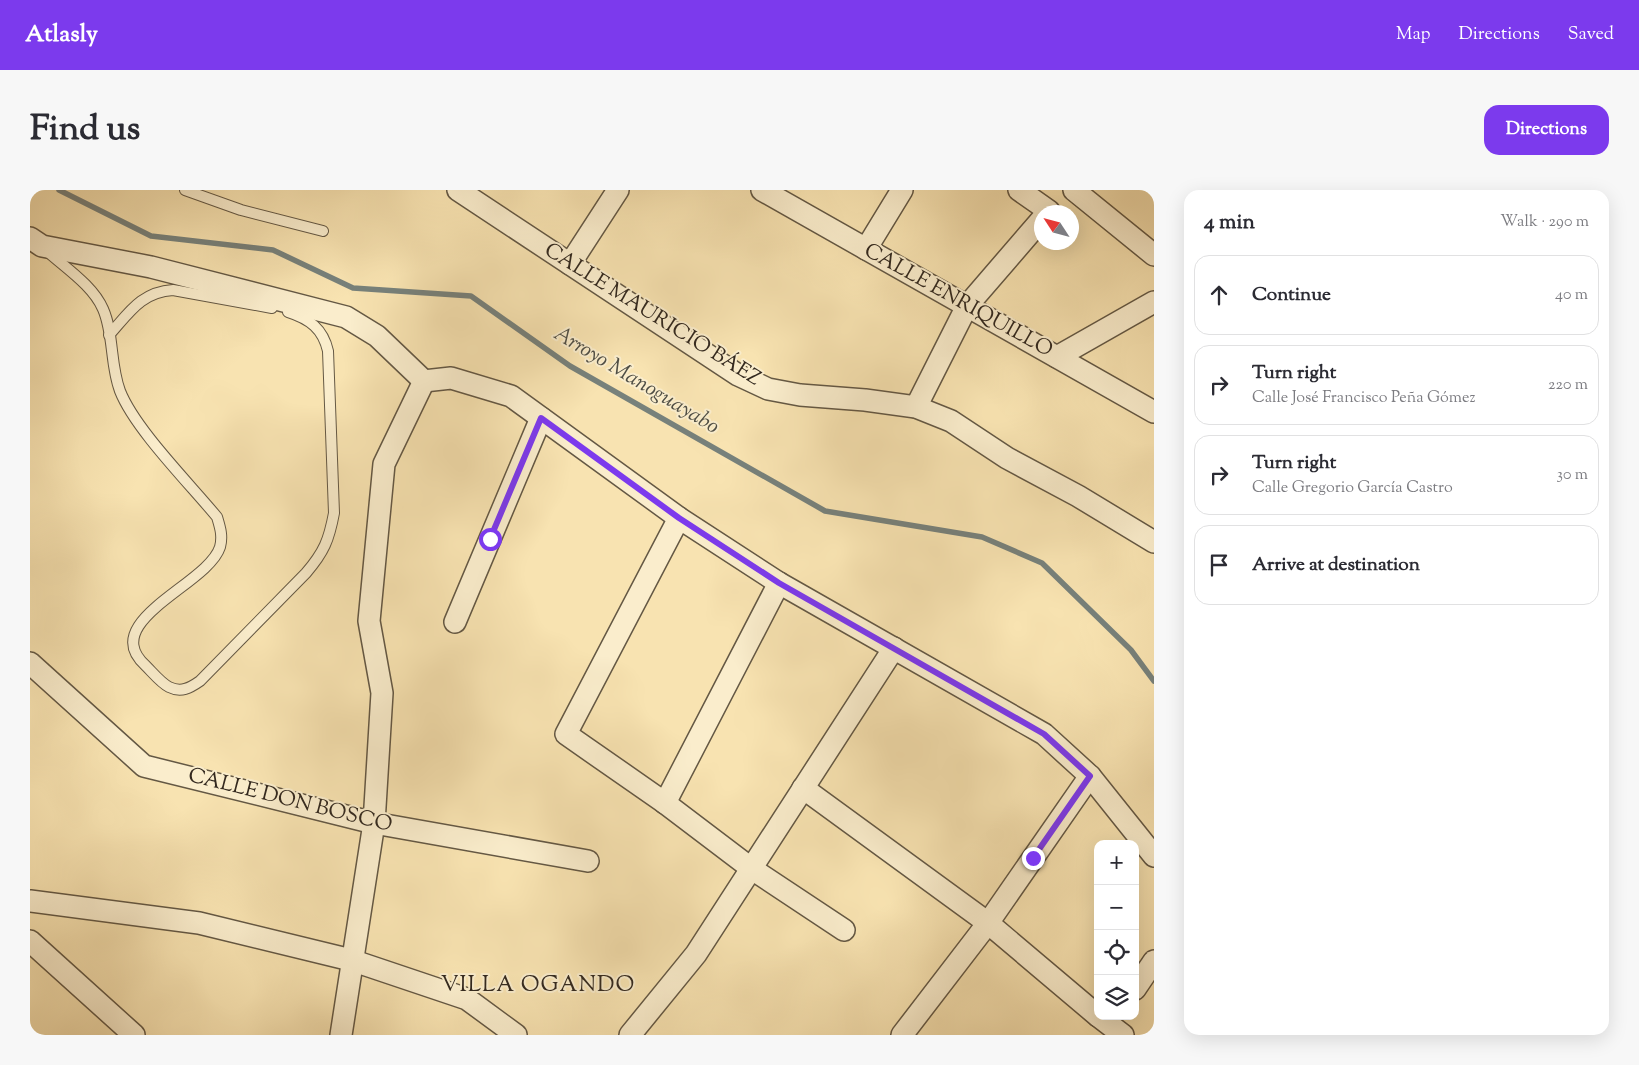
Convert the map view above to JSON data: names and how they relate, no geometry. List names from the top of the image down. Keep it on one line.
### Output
{"streets":{"street":["CALLE ENRIQUILLO","CALLE MAURICIO BÁEZ","CALLE DON BOSCO"]},"districts":["VILLA OGANDO"],"water":["Arroyo Manoguayabo"],"north":"top left","page":{"header":"Atlasly","nav":["Map","Directions","Saved"],"title":"Find us","buttons":"Directions","heading":["4 min","Walk · 290 m"],"list":[["Continue","40 m"],["Turn right","Calle José Francisco Peña Gómez","220 m"],["Turn right","Calle Gregorio García Castro","30 m"],"Arrive at destination"],"map_buttons":["+","−"]}}
